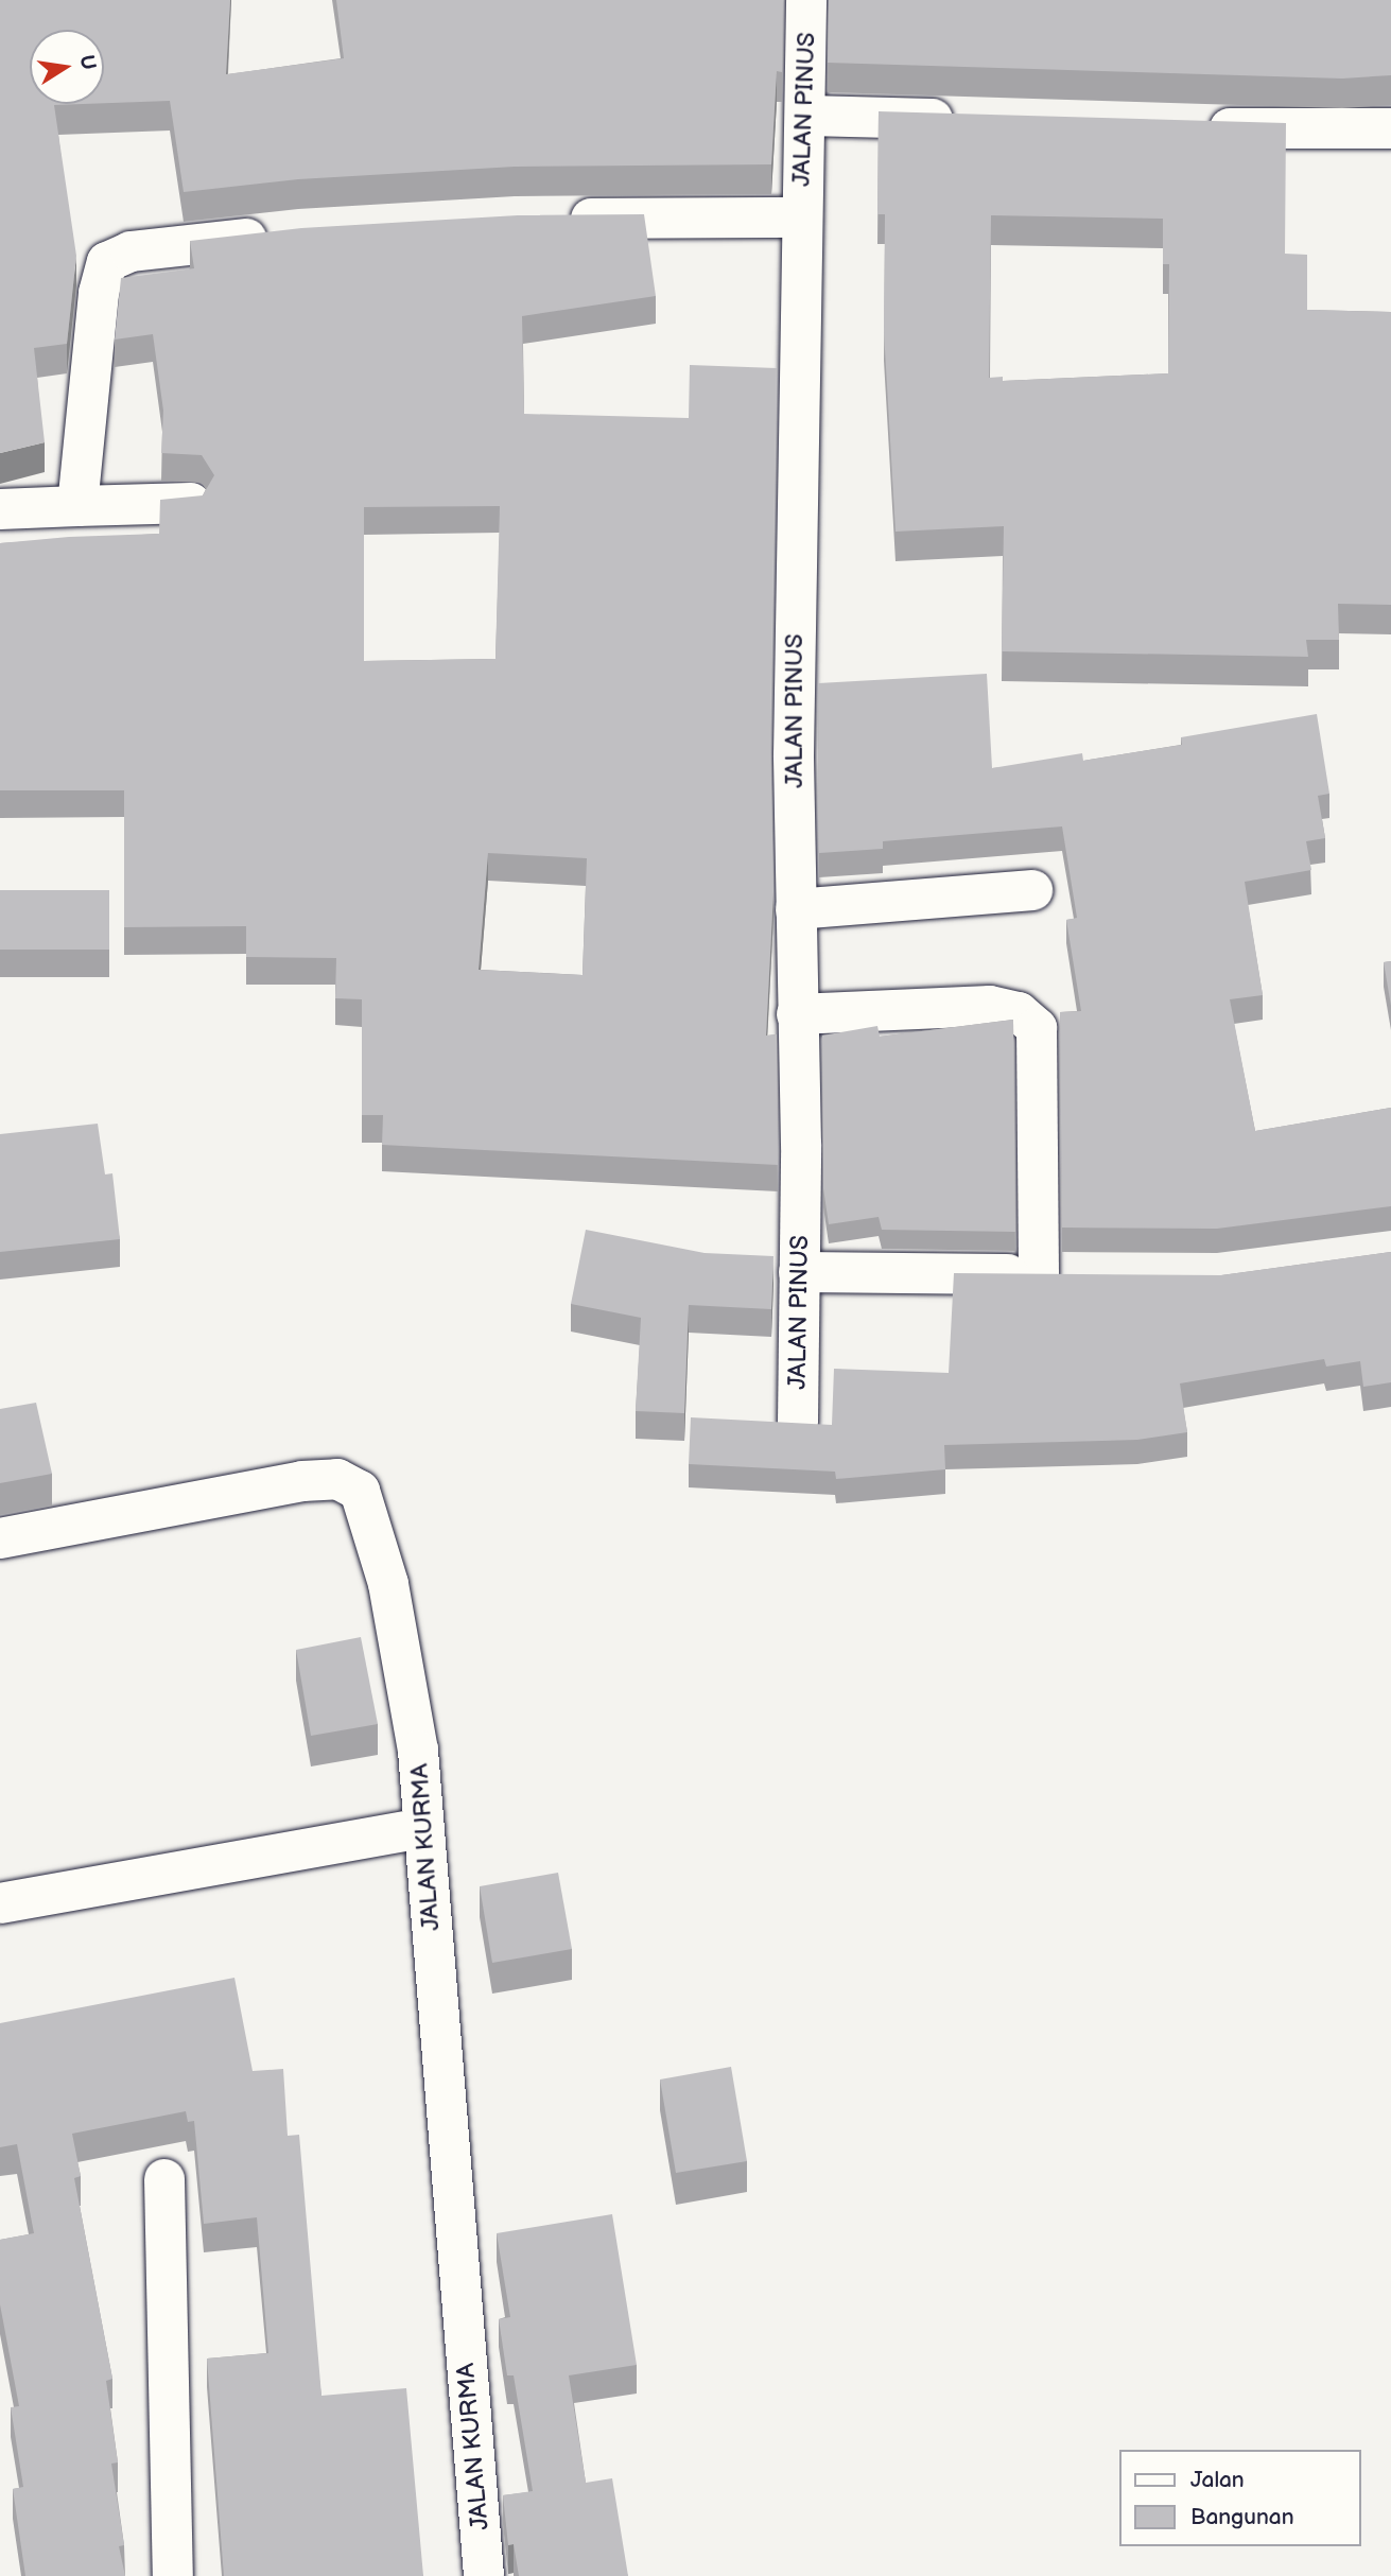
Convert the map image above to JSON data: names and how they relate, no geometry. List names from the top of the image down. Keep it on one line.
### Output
{"streets":{"street":["JALAN PINUS","JALAN KURMA"]},"legend":["Jalan","Bangunan"],"north":"right"}
